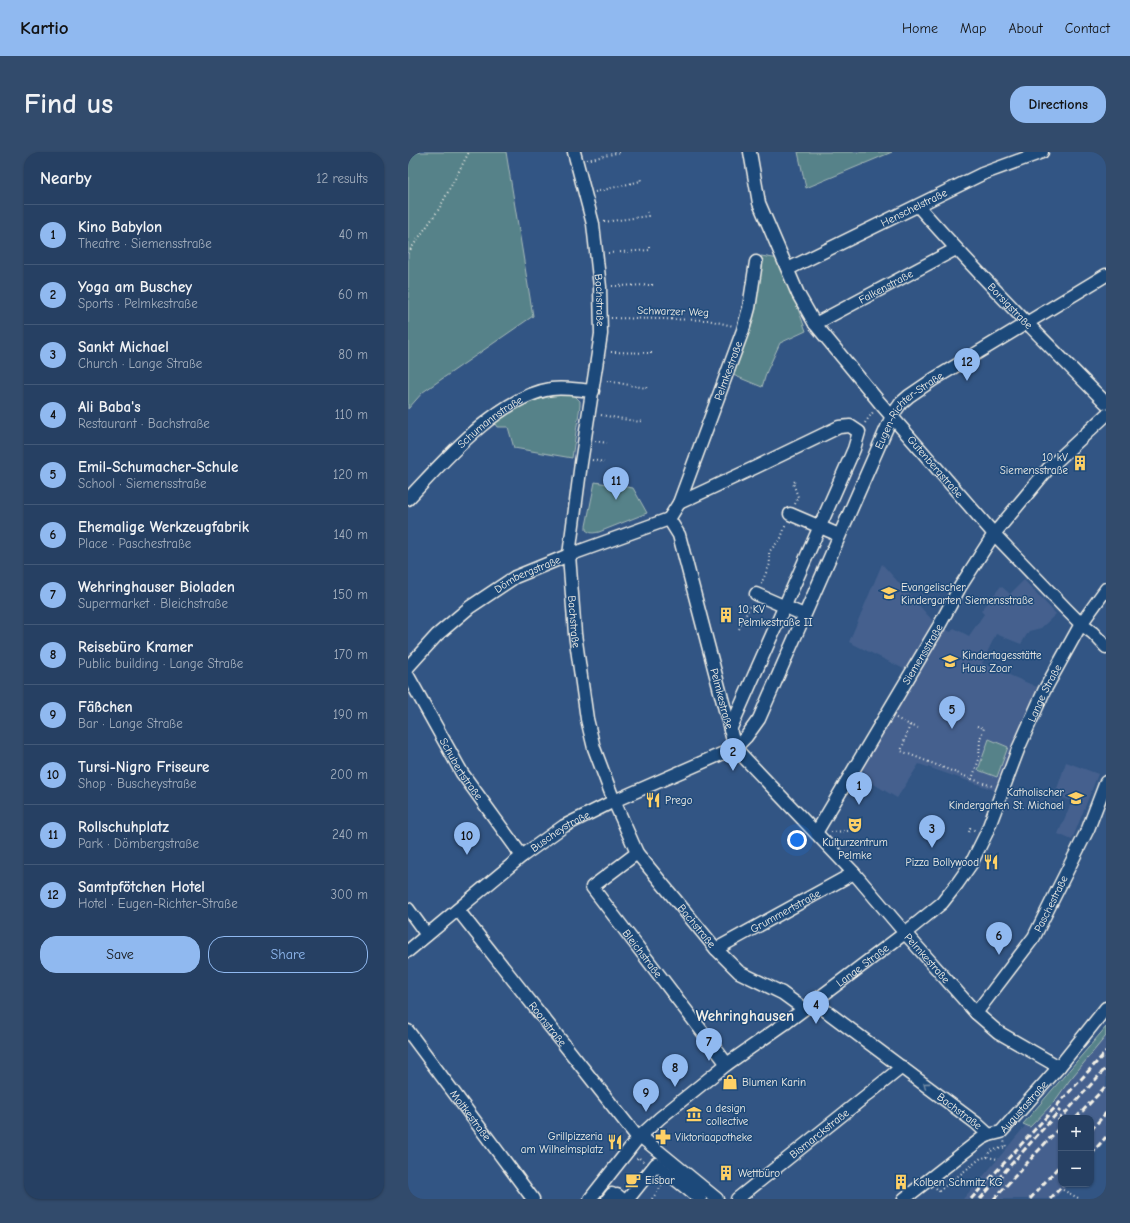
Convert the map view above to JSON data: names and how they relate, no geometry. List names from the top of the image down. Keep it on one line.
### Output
{"streets":{"street":["Henschelstraße","Falkenstraße","Bachstraße","Borsigstraße","Pelmkestraße","Eugen-Richter-Straße","Schumannstraße","Gutenbergstraße","Dömbergstraße","Siemensstraße","Lange Straße","Schubertstraße","Buscheystraße","Paschestraße","Grummertstraße","Bleichstraße","Roonstraße","Augustastraße","Moltkestraße","Bismarckstraße"],"path":["Schwarzer Weg"]},"crossings":[["Henschelstraße","Borsigstraße"],["Henschelstraße","Gutenbergstraße"],["Falkenstraße","Borsigstraße"],["Falkenstraße","Gutenbergstraße"],["Bachstraße","Schwarzer Weg"],["Bachstraße","Schumannstraße"],["Bachstraße","Dömbergstraße"],["Bachstraße","Lange Straße"],["Bachstraße","Buscheystraße"],["Bachstraße","Grummertstraße"],["Bachstraße","Bleichstraße"],["Bachstraße","Augustastraße"],["Bachstraße","Bismarckstraße"],["Borsigstraße","Eugen-Richter-Straße"],["Schwarzer Weg","Pelmkestraße"],["Pelmkestraße","Eugen-Richter-Straße"],["Pelmkestraße","Dömbergstraße"],["Pelmkestraße","Siemensstraße"],["Pelmkestraße","Lange Straße"],["Pelmkestraße","Buscheystraße"],["Pelmkestraße","Paschestraße"],["Pelmkestraße","Grummertstraße"],["Pelmkestraße","Augustastraße"],["Eugen-Richter-Straße","Gutenbergstraße"],["Eugen-Richter-Straße","Buscheystraße"],["Gutenbergstraße","Siemensstraße"],["Gutenbergstraße","Lange Straße"],["Lange Straße","Bleichstraße"],["Lange Straße","Roonstraße"],["Schubertstraße","Buscheystraße"],["Buscheystraße","Roonstraße"]],"districts":["Wehringhausen"],"places":{"building":["10 kV Siemensstraße","10 KV Pelmkestraße II","Wettbüro","Kolben Schmitz KG"],"school or university":["Evangelischer Kindergarten Siemensstraße","Kindertagesstätte Haus Zoar","Katholischer Kindergarten St. Michael"],"restaurant":["Prego","Pizza Bollywood","Grillpizzeria am Wilhelmsplatz"],"theatre":["Kulturzentrum Pelmke"],"shop":["Blumen Karin"],"museum":["a design collective"],"pharmacy":["Viktoriaapotheke"],"cafe":["Eisbar"]},"page":{"header":"Kartio","nav":["Home","Map","About","Contact"],"buttons":["Directions",["Save","Share"]],"title":"Find us","heading":["Nearby","12 results"],"list":[{"mark":"1","name":"Kino Babylon","note":"Theatre · Siemensstraße","value":"40 m"},{"mark":"2","name":"Yoga am Buschey","note":"Sports · Pelmkestraße","value":"60 m"},{"mark":"3","name":"Sankt Michael","note":"Church · Lange Straße","value":"80 m"},{"mark":"4","name":"Ali Baba's","note":"Restaurant · Bachstraße","value":"110 m"},{"mark":"5","name":"Emil-Schumacher-Schule","note":"School · Siemensstraße","value":"120 m"},{"mark":"6","name":"Ehemalige Werkzeugfabrik","note":"Place · Paschestraße","value":"140 m"},{"mark":"7","name":"Wehringhauser Bioladen","note":"Supermarket · Bleichstraße","value":"150 m"},{"mark":"8","name":"Reisebüro Kramer","note":"Public building · Lange Straße","value":"170 m"},{"mark":"9","name":"Fäßchen","note":"Bar · Lange Straße","value":"190 m"},{"mark":"10","name":"Tursi-Nigro Friseure","note":"Shop · Buscheystraße","value":"200 m"},{"mark":"11","name":"Rollschuhplatz","note":"Park · Dömbergstraße","value":"240 m"},{"mark":"12","name":"Samtpfötchen Hotel","note":"Hotel · Eugen-Richter-Straße","value":"300 m"}],"pins":["12","11","5","2","1","3","10","6","4","7","8","9"],"map_buttons":["+","−"]}}
